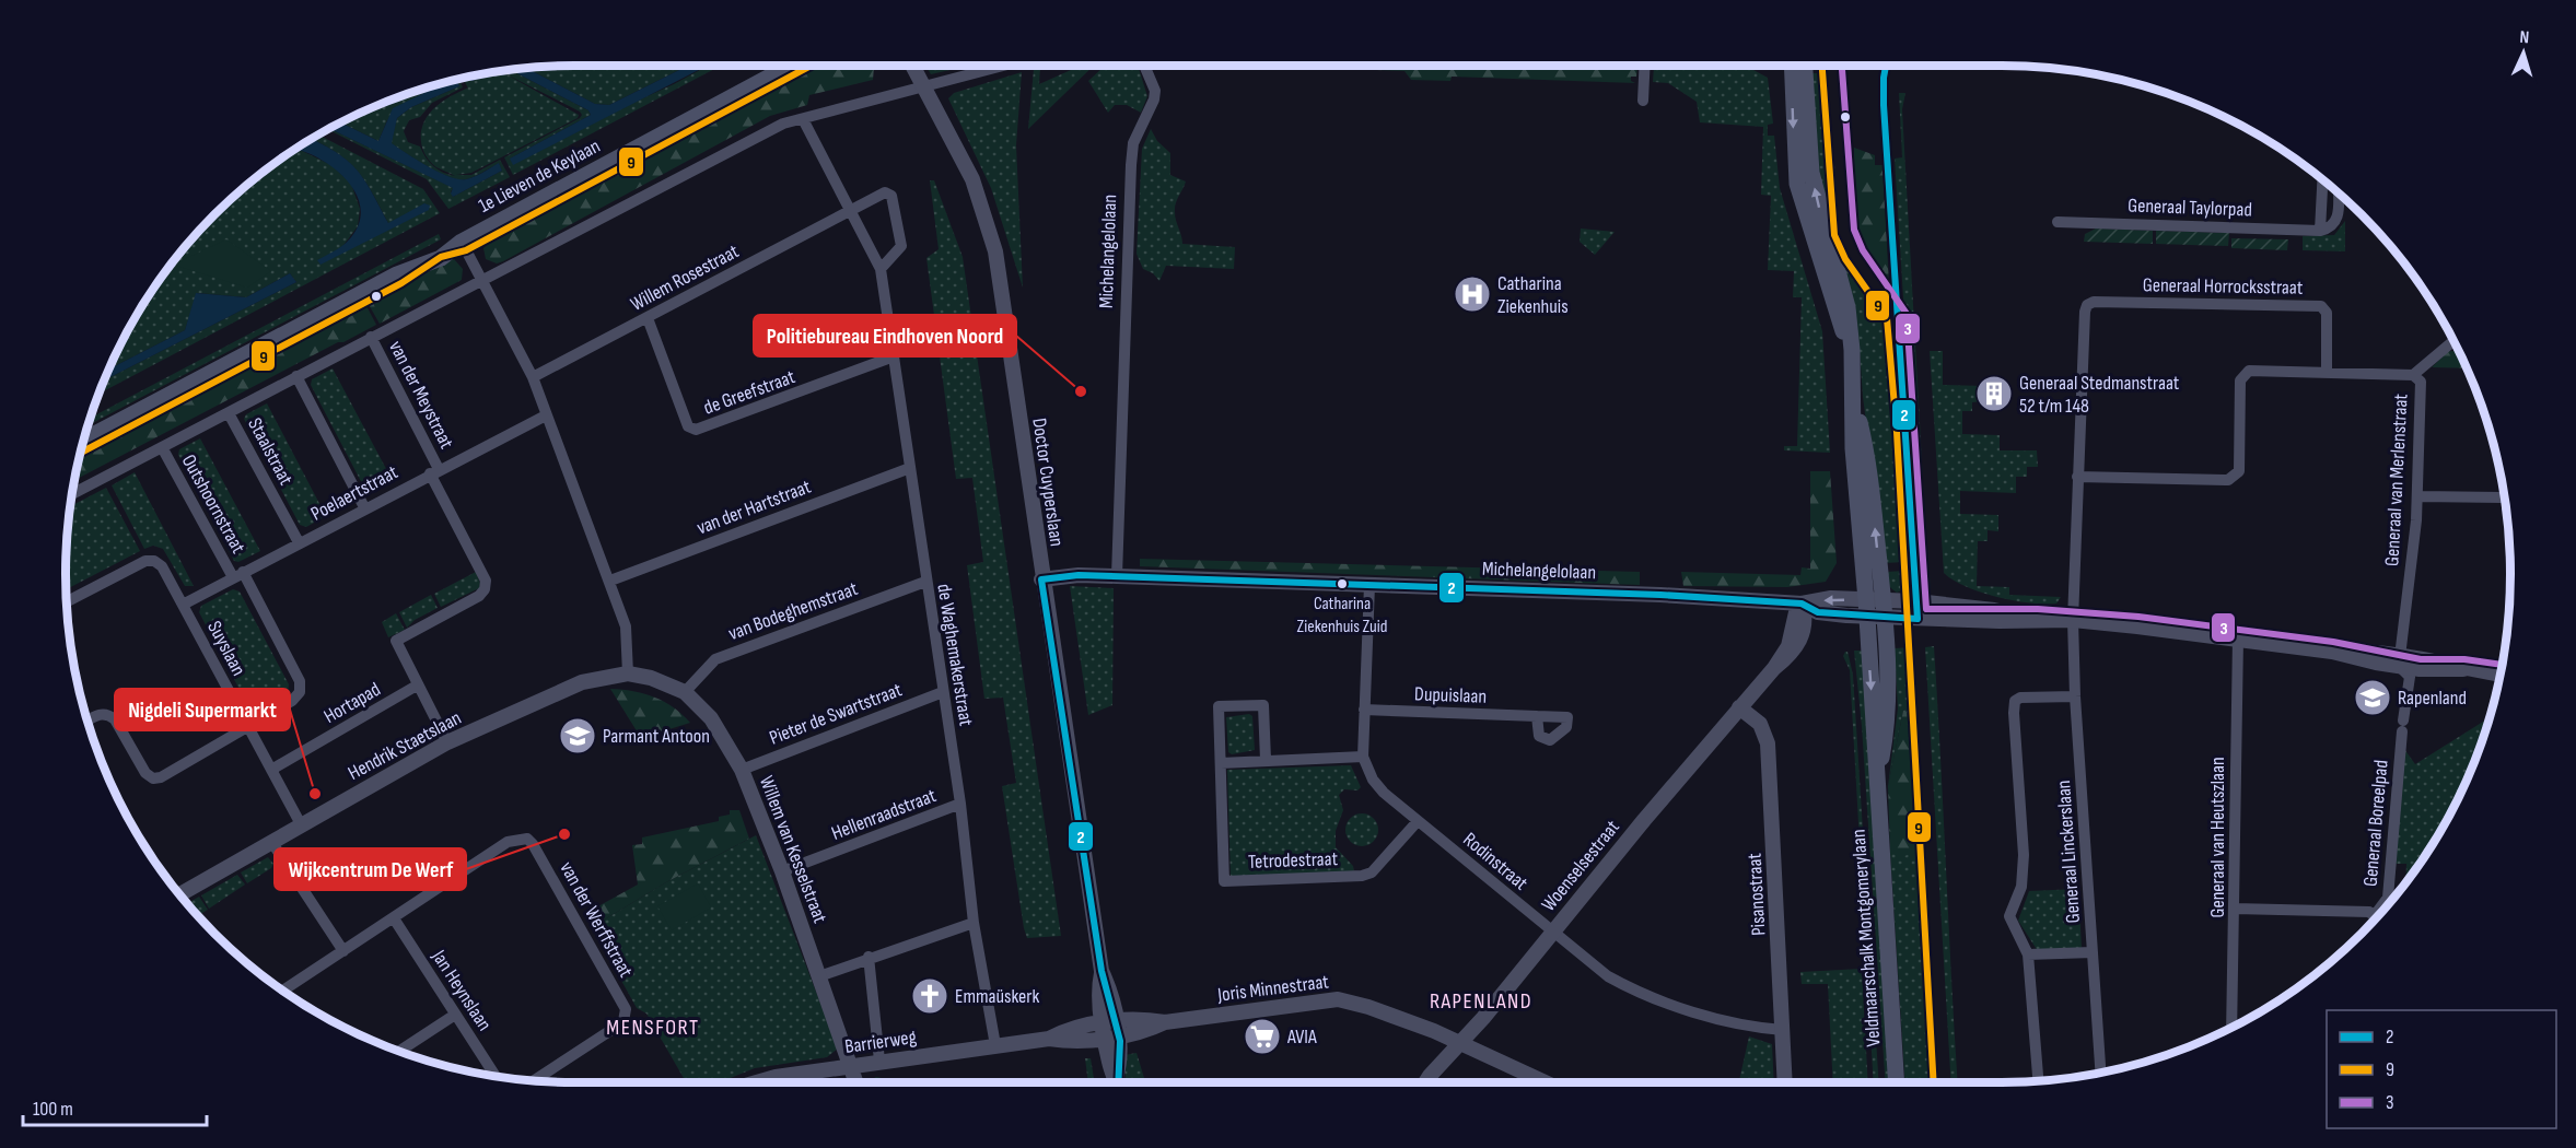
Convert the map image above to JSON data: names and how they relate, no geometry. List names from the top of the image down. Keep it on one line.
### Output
{"streets":{"main road":["1e Lieven de Keylaan","Veldmaarschalk Montgomerylaan"],"street":["Generaal Taylorpad","Michelangelolaan","Willem Rosestraat","Generaal Horrocksstraat","de Greefstraat","van der Meystraat","Staalstraat","Generaal van Merlenstraat","Doctor Cuyperslaan","Poelaertstraat","Outshoornstraat","van der Hartstraat","van Bodeghemstraat","Suyslaan","de Waghemakerstraat","Dupuislaan","Hortapad","Pieter de Swartstraat","Hendrik Staetslaan","Hellenraadstraat","Generaal Boreelpad","Generaal van Heutszlaan","Willem van Kesselstraat","Generaal Linckerslaan","Tetrodestraat","Rodinstraat","Woenselsestraat","Pisanostraat","van der Werffstraat","Joris Minnestraat","Jan Heynslaan","Barrierweg"]},"crossings":[["Michelangelolaan","Generaal van Merlenstraat"],["Michelangelolaan","Doctor Cuyperslaan"],["Michelangelolaan","Generaal Boreelpad"],["Michelangelolaan","Generaal van Heutszlaan"],["Michelangelolaan","Generaal Linckerslaan"],["Michelangelolaan","Rodinstraat"],["Michelangelolaan","Woenselsestraat"],["Michelangelolaan","Veldmaarschalk Montgomerylaan"],["Willem Rosestraat","de Greefstraat"],["Willem Rosestraat","de Waghemakerstraat"],["Generaal Horrocksstraat","Generaal Linckerslaan"],["de Greefstraat","de Waghemakerstraat"],["van der Meystraat","Poelaertstraat"],["van der Meystraat","Hortapad"],["Staalstraat","Poelaertstraat"],["Generaal van Merlenstraat","Generaal Boreelpad"],["Doctor Cuyperslaan","Joris Minnestraat"],["Doctor Cuyperslaan","Barrierweg"],["Poelaertstraat","Outshoornstraat"],["Poelaertstraat","Suyslaan"],["Outshoornstraat","Suyslaan"],["van der Hartstraat","de Waghemakerstraat"],["van Bodeghemstraat","de Waghemakerstraat"],["van Bodeghemstraat","Willem van Kesselstraat"],["Suyslaan","Hortapad"],["Suyslaan","Hendrik Staetslaan"],["de Waghemakerstraat","Pieter de Swartstraat"],["de Waghemakerstraat","Hellenraadstraat"],["de Waghemakerstraat","Barrierweg"],["Dupuislaan","Rodinstraat"],["Pieter de Swartstraat","Willem van Kesselstraat"],["Hendrik Staetslaan","Willem van Kesselstraat"],["Hellenraadstraat","Willem van Kesselstraat"],["Willem van Kesselstraat","Barrierweg"],["Tetrodestraat","Rodinstraat"],["Rodinstraat","Woenselsestraat"],["Rodinstraat","Pisanostraat"],["Woenselsestraat","Pisanostraat"],["Woenselsestraat","Joris Minnestraat"],["van der Werffstraat","Jan Heynslaan"],["Joris Minnestraat","Barrierweg"]],"districts":["RAPENLAND","MENSFORT"],"places":{"hospital":["Catharina Ziekenhuis"],"other":["Politiebureau Eindhoven Noord","Catharina Ziekenhuis Zuid","Nigdeli Supermarkt","Wijkcentrum De Werf"],"building":["Generaal Stedmanstraat 52 t/m 148"],"school or university":["Rapenland","Parmant Antoon"],"church":["Emmaüskerk"],"supermarket":["AVIA"]},"lines":["transit line 2","transit line 9","transit line 3"],"legend":["2","9","3"],"scale_bar":"100 m","north":"top"}
